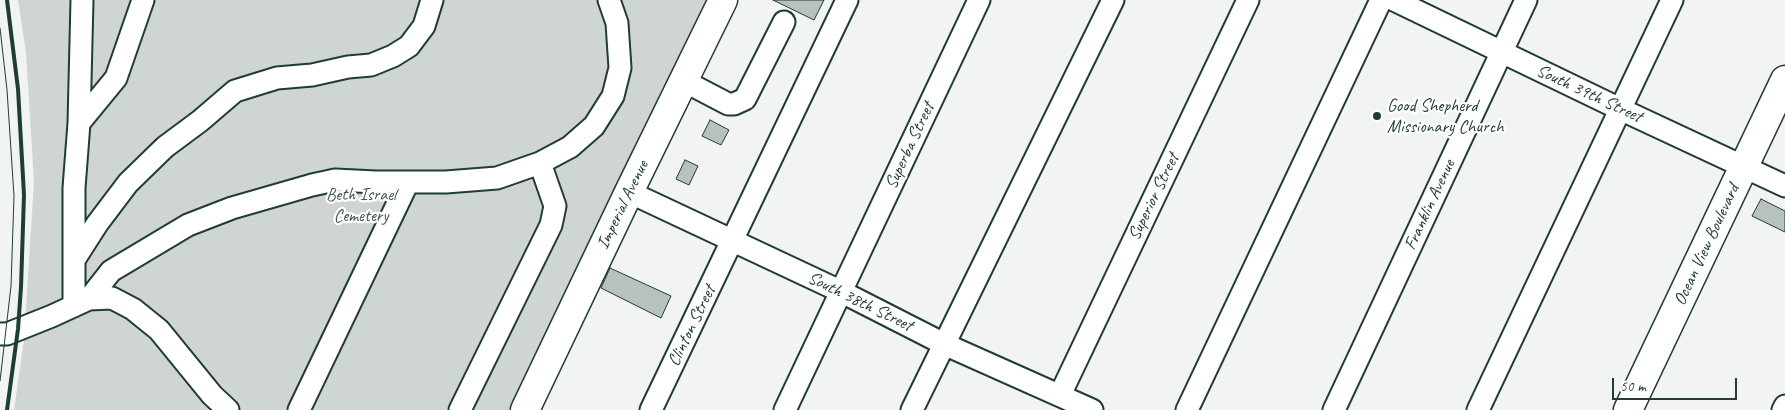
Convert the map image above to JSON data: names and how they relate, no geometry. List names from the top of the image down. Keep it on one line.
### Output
{"streets":{"main road":["Imperial Avenue","Ocean View Boulevard"],"street":["South 39th Street","Superba Street","Superior Street","Franklin Avenue","South 38th Street","Clinton Street"]},"crossings":[["South 39th Street","Franklin Avenue"],["South 39th Street","Ocean View Boulevard"],["Superba Street","South 38th Street"],["Superior Street","South 38th Street"],["Imperial Avenue","South 38th Street"],["South 38th Street","Clinton Street"]],"parks":["Beth Israel Cemetery"],"places":["Good Shepherd Missionary Church"],"scale_bar":"50 m"}
